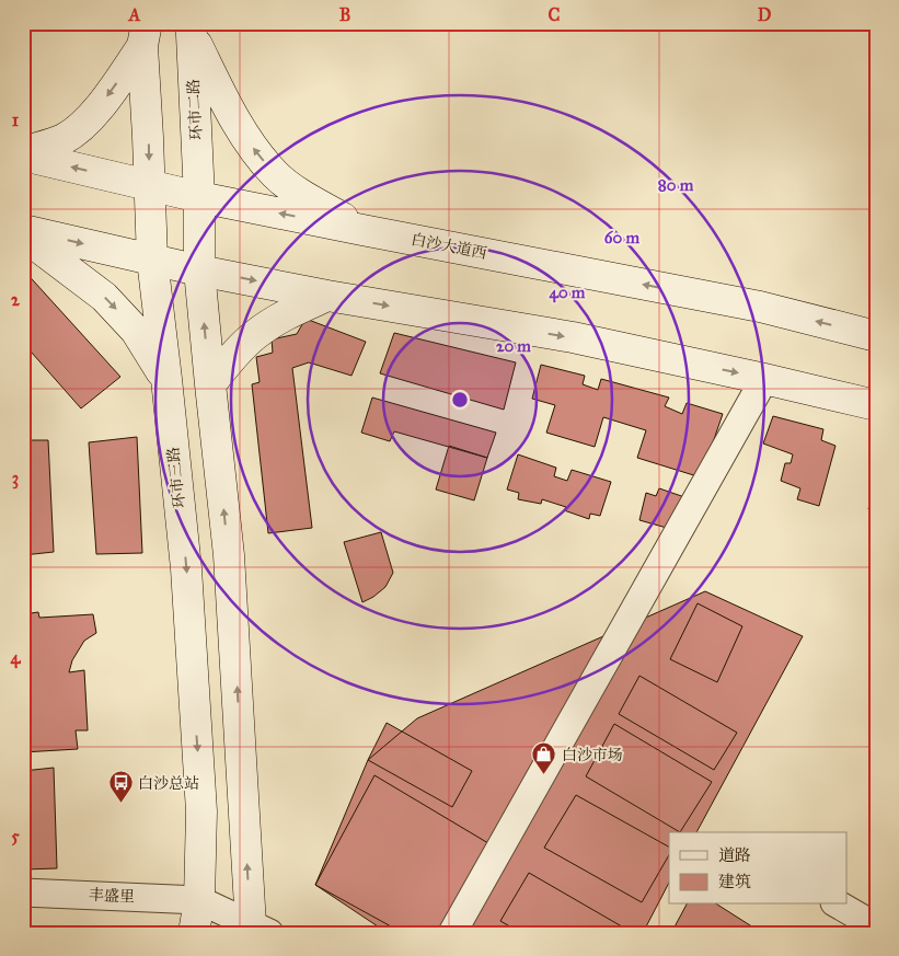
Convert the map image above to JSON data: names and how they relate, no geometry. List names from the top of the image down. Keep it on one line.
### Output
{"streets":{"main road":["环市二路","白沙大道西","环市三路"],"street":["丰盛里"]},"crossings":[["环市二路","白沙大道西"],["白沙大道西","环市三路"],["环市三路","丰盛里"]],"places":{"shop":["白沙市场"],"bus stop":["白沙总站"]},"legend":["道路","建筑"],"grid":{"columns":["A","B","C","D"],"rows":["1","2","3","4","5"]},"rings":["80 m","60 m","40 m","20 m"]}
